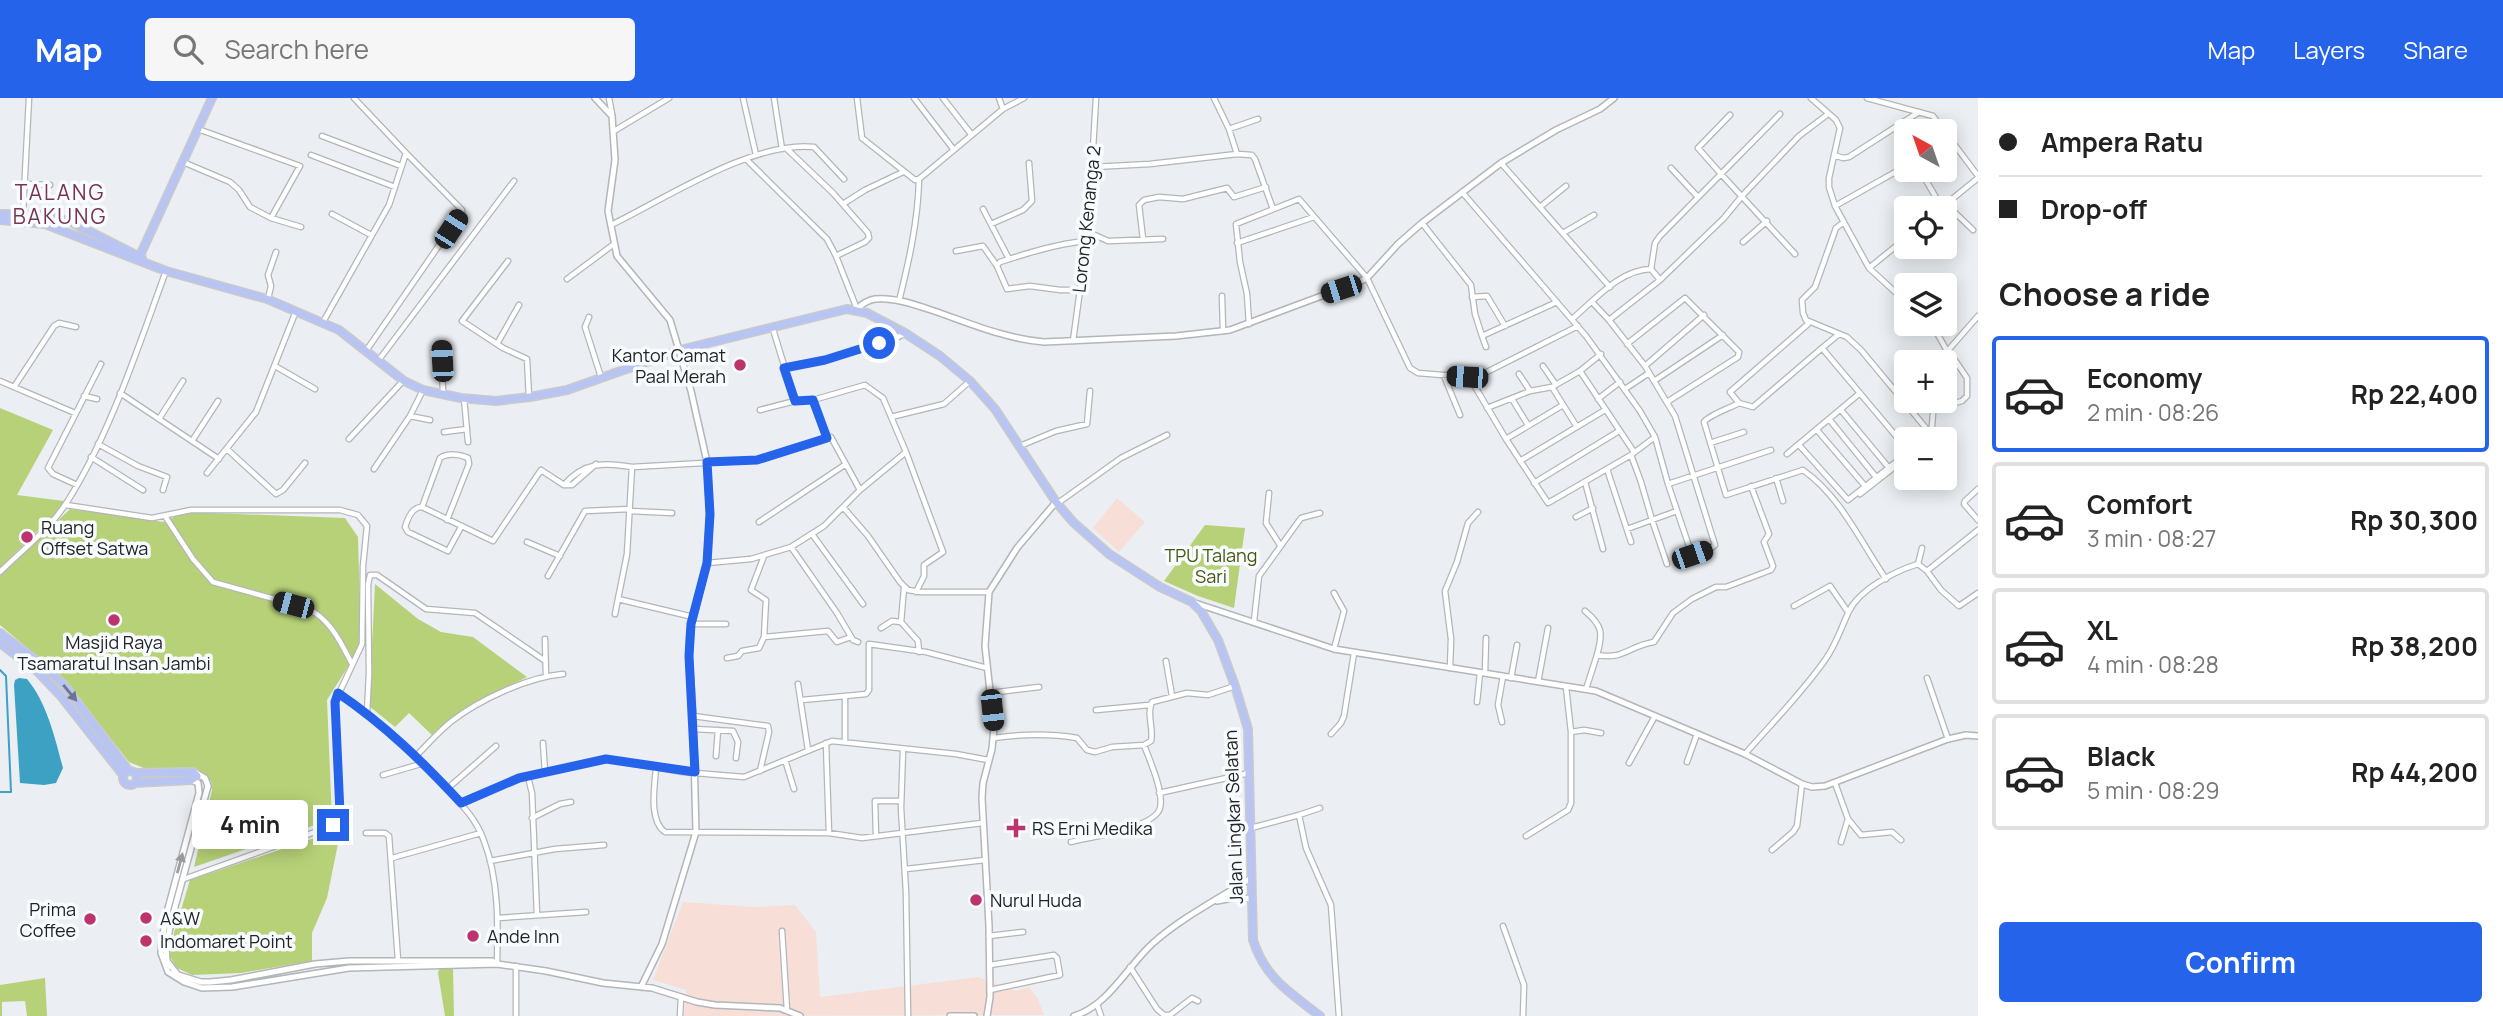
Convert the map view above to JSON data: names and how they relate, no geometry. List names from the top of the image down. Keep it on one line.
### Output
{"streets":{"highway":["Jalan Lingkar Selatan"],"street":["Lorong Kenanga 2"]},"districts":["TALANG BAKUNG"],"parks":["TPU Talang Sari"],"places":{"other":["Kantor Camat Paal Merah","Ruang Offset Satwa","Masjid Raya Tsamaratul Insan Jambi","Nurul Huda","A&W","Prima Coffee","Ande Inn","Indomaret Point"],"health":["RS Erni Medika"]},"north":"top left","page":{"header":"Map","search":"Search here","nav":["Map","Layers","Share"],"banner":["Ampera Ratu","Drop-off"],"map_buttons":["+","−"],"heading":"Choose a ride","list":[{"name":"Economy","note":"2 min · 08:26","value":"Rp 22,400"},{"name":"Comfort","note":"3 min · 08:27","value":"Rp 30,300"},{"name":"XL","note":"4 min · 08:28","value":"Rp 38,200"},{"name":"Black","note":"5 min · 08:29","value":"Rp 44,200"}],"bubble":"4 min","buttons":"Confirm"}}
